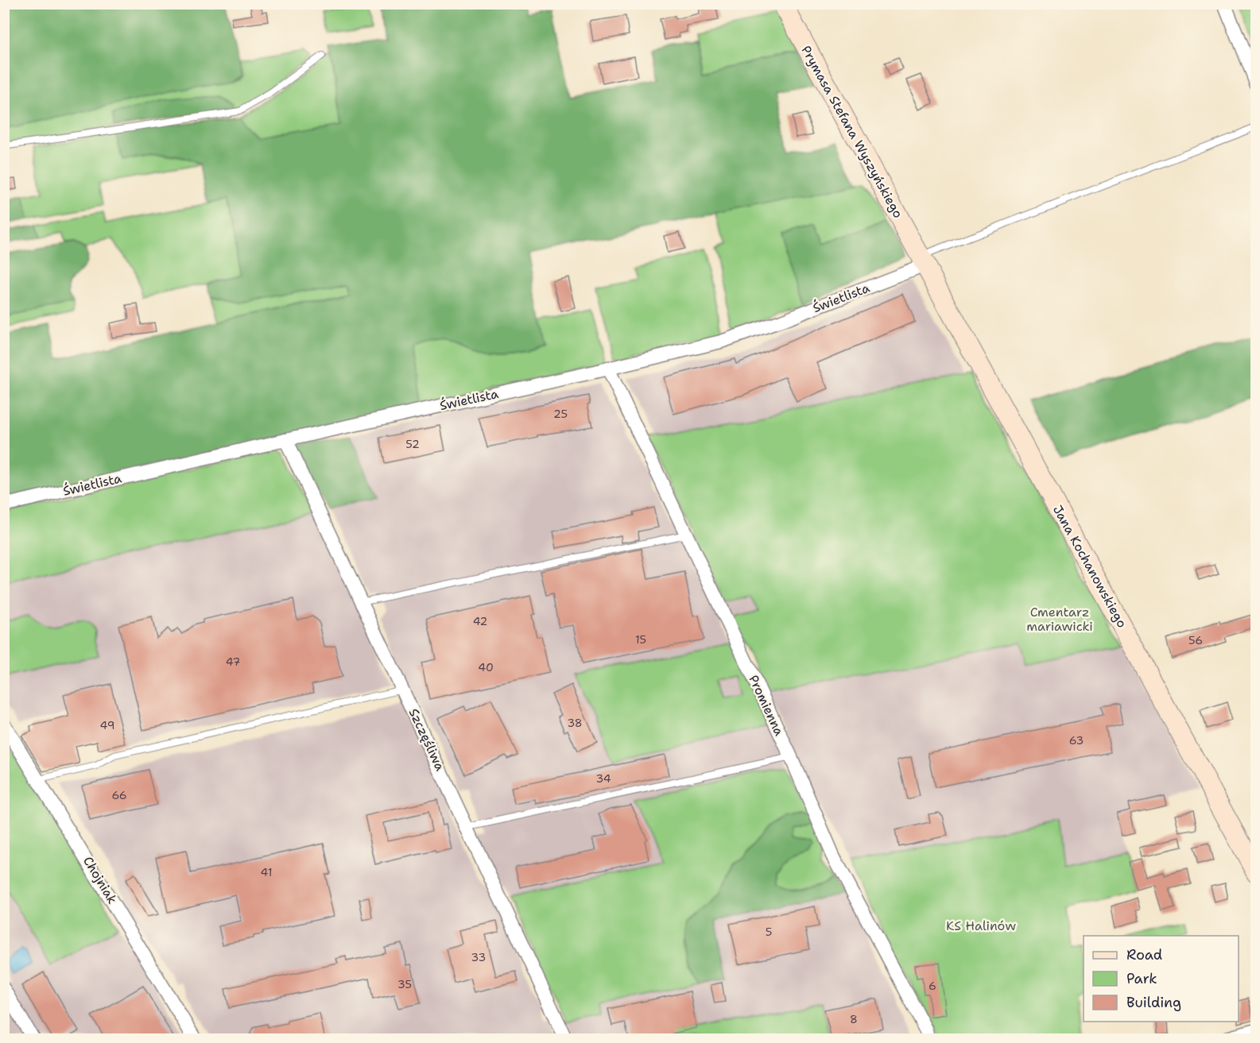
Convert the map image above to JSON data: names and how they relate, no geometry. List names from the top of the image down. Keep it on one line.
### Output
{"streets":{"street":["Prymasa Stefana Wyszyńskiego","Świetlista","Jana Kochanowskiego","Promienna","Szczęśliwa","Chojniak"]},"crossings":[["Prymasa Stefana Wyszyńskiego","Świetlista"],["Prymasa Stefana Wyszyńskiego","Jana Kochanowskiego"],["Świetlista","Jana Kochanowskiego"],["Świetlista","Promienna"],["Świetlista","Szczęśliwa"]],"parks":["Cmentarz mariawicki","KS Halinów"],"house_numbers":["25","52","42","15","56","47","40","38","49","63","34","66","41","5","33","35","6","8"],"legend":["Road","Park","Building"]}
